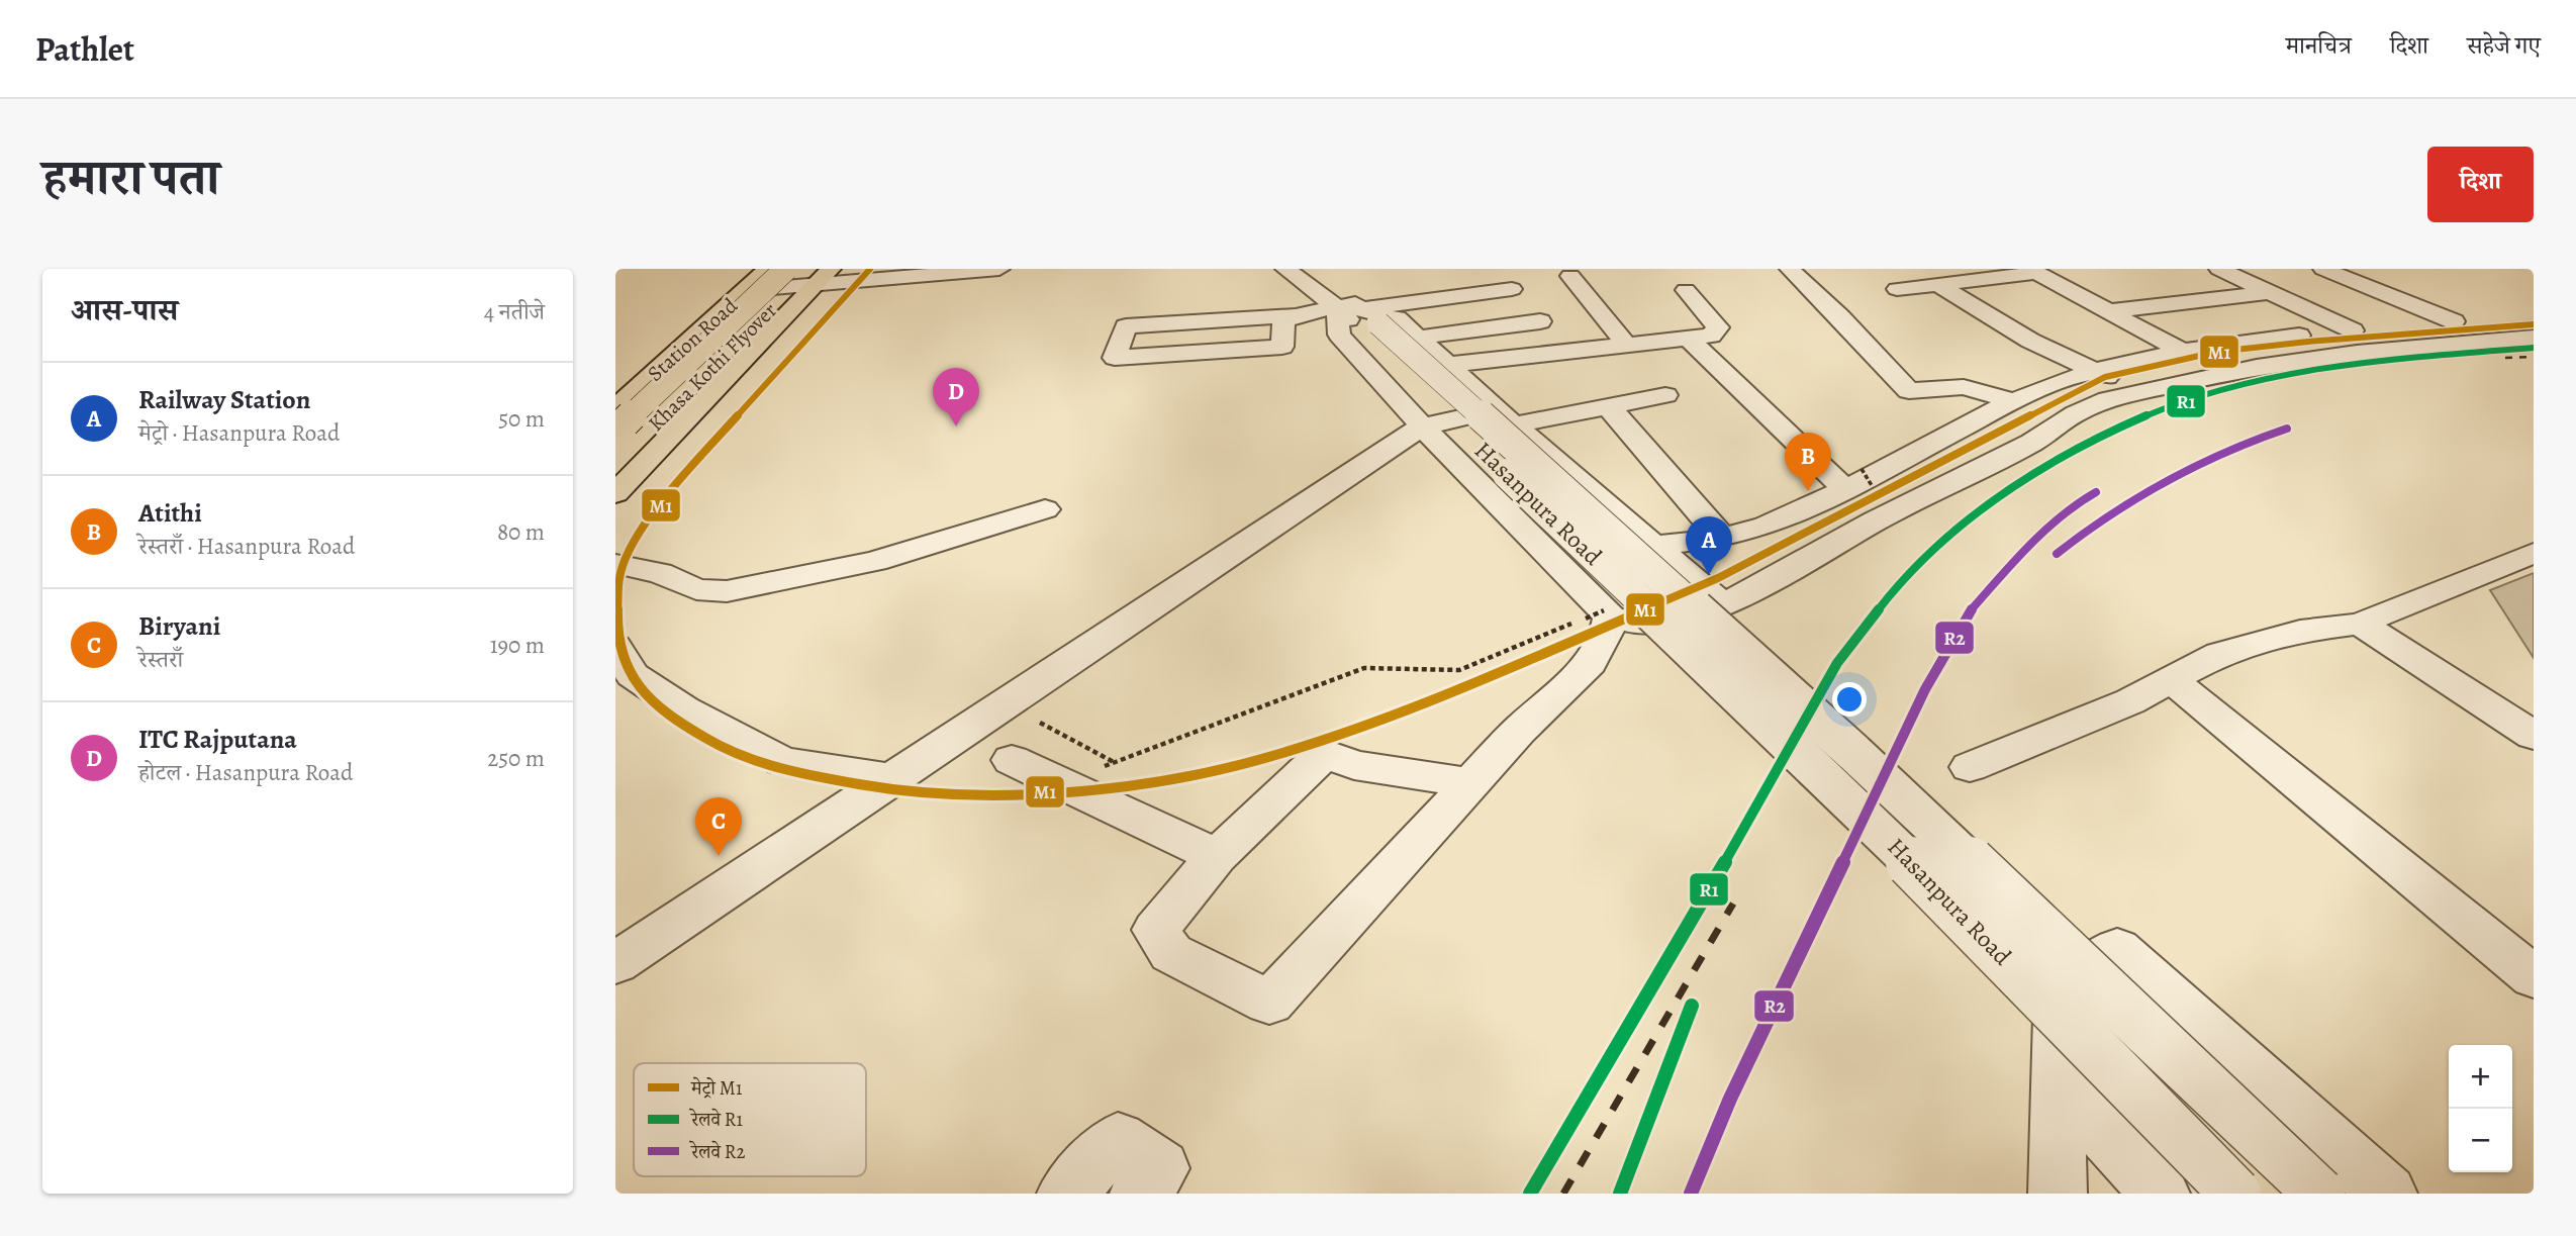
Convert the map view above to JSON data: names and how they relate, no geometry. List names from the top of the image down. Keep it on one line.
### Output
{"streets":{"main road":["Station Road","Khasa Kothi Flyover"],"street":["Hasanpura Road"]},"lines":["metro line M1","rail line R1","rail line R2"],"legend":["मेट्रो M1","रेलवे R1","रेलवे R2"],"page":{"header":"Pathlet","nav":["मानचित्र","दिशा","सहेजे गए"],"title":"हमारा पता","buttons":"दिशा","heading":["आस-पास","4 नतीजे"],"list":[{"mark":"A","name":"Railway Station","note":"मेट्रो · Hasanpura Road","value":"50 m"},{"mark":"B","name":"Atithi","note":"रेस्तराँ · Hasanpura Road","value":"80 m"},{"mark":"C","name":"Biryani","note":"रेस्तराँ","value":"190 m"},{"mark":"D","name":"ITC Rajputana","note":"होटल · Hasanpura Road","value":"250 m"}],"pins":["D","B","A","C"],"map_buttons":["+","−"]}}
